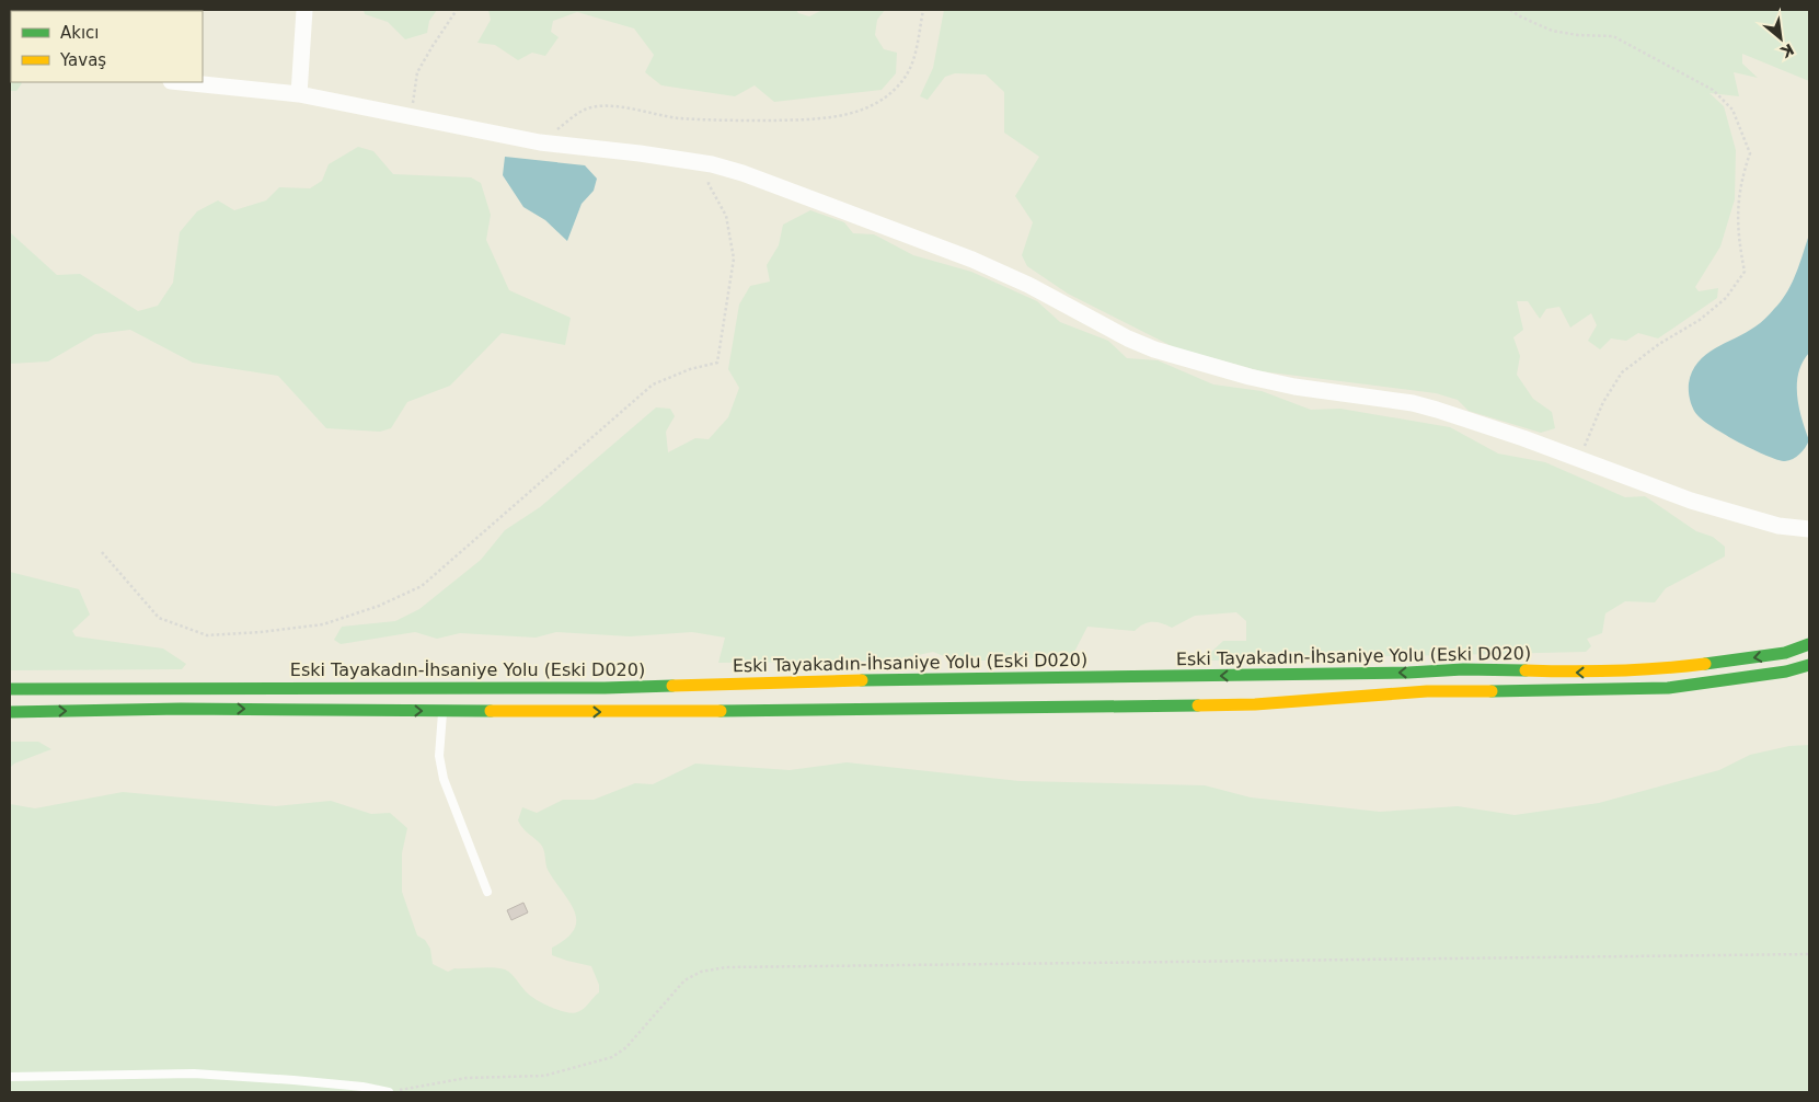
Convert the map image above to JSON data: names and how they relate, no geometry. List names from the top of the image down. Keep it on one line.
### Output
{"streets":{"main road":["Eski Tayakadın-İhsaniye Yolu (Eski D020)"]},"legend":["Akıcı","Yavaş"],"north":"bottom right"}
